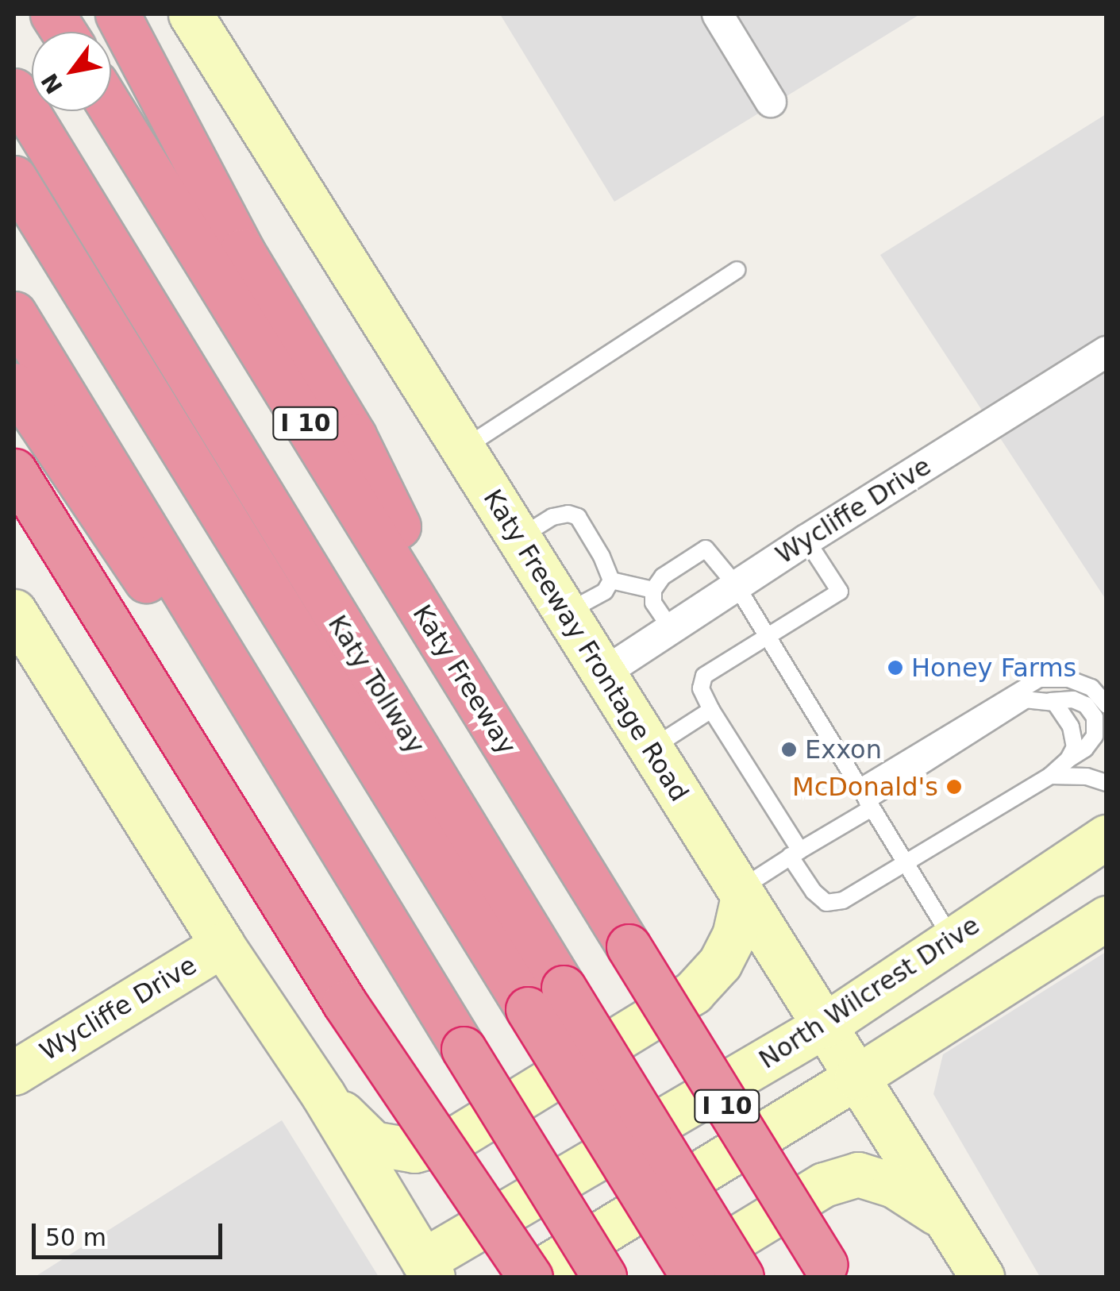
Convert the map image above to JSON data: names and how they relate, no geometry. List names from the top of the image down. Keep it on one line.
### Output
{"streets":{"highway":["I 10","Katy Freeway","Katy Tollway"],"main road":["Wycliffe Drive","Katy Freeway Frontage Road","North Wilcrest Drive"]},"crossings":[["Wycliffe Drive","Katy Freeway Frontage Road"],["Katy Freeway Frontage Road","North Wilcrest Drive"]],"places":["Honey Farms","Exxon","McDonald's"],"scale_bar":"50 m","north":"bottom left"}
